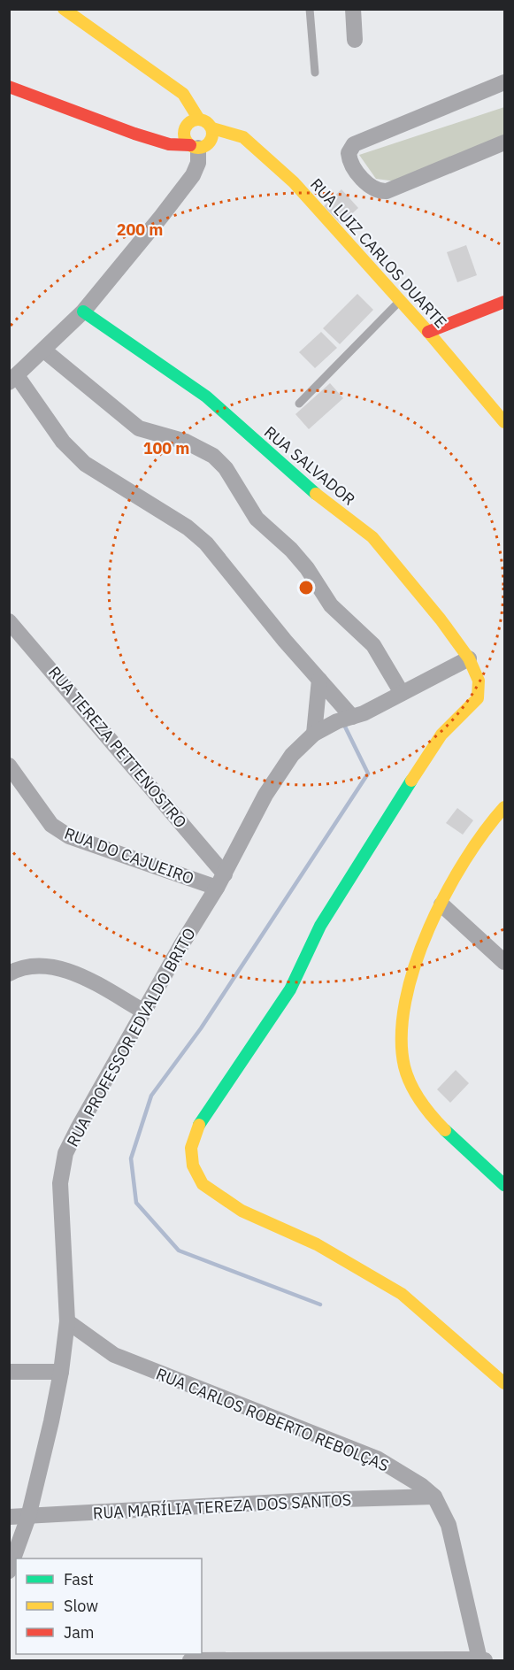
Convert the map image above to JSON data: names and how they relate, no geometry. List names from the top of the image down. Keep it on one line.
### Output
{"streets":{"street":["RUA LUIZ CARLOS DUARTE","RUA SALVADOR","RUA TEREZA PETTENOSTRO","RUA DO CAJUEIRO","RUA PROFESSOR EDVALDO BRITO","RUA CARLOS ROBERTO REBOLÇAS","RUA MARÍLIA TEREZA DOS SANTOS"]},"crossings":[["RUA SALVADOR","RUA PROFESSOR EDVALDO BRITO"],["RUA TEREZA PETTENOSTRO","RUA DO CAJUEIRO"],["RUA TEREZA PETTENOSTRO","RUA PROFESSOR EDVALDO BRITO"],["RUA DO CAJUEIRO","RUA PROFESSOR EDVALDO BRITO"],["RUA PROFESSOR EDVALDO BRITO","RUA CARLOS ROBERTO REBOLÇAS"],["RUA PROFESSOR EDVALDO BRITO","RUA MARÍLIA TEREZA DOS SANTOS"],["RUA CARLOS ROBERTO REBOLÇAS","RUA MARÍLIA TEREZA DOS SANTOS"]],"legend":["Fast","Slow","Jam"],"rings":["200 m","100 m"]}
